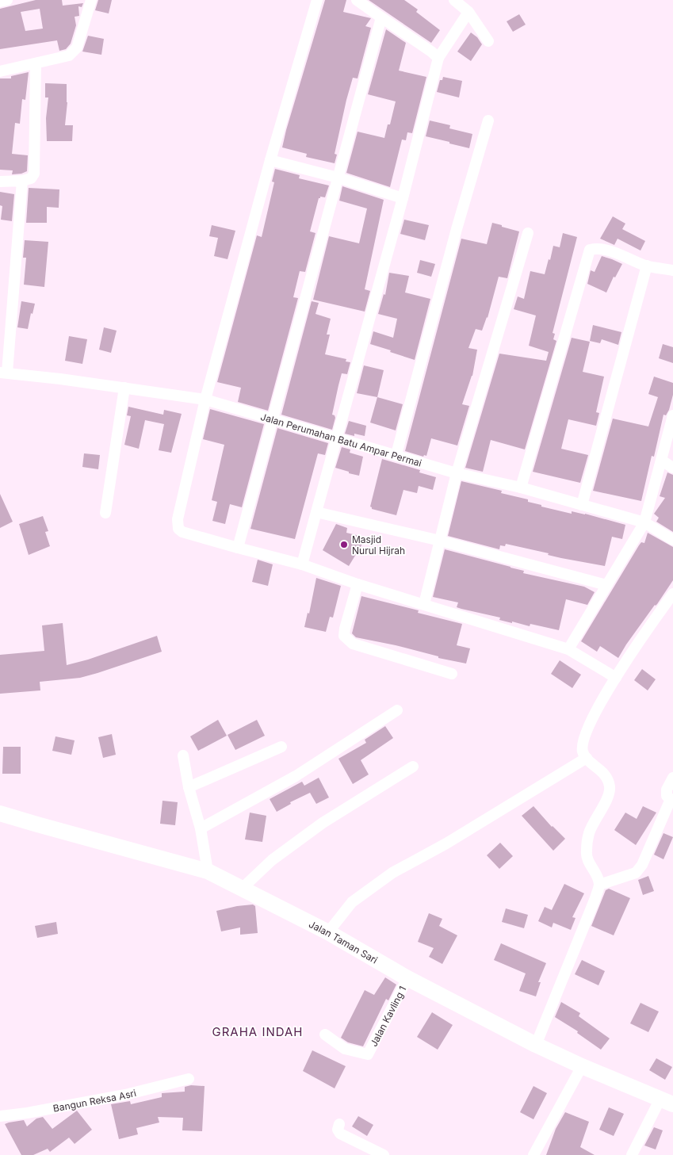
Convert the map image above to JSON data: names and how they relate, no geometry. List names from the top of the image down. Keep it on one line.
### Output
{"streets":{"street":["Jalan Perumahan Batu Ampar Permai","Jalan Taman Sari","Jalan Kavling 1","Bangun Reksa Asri"]},"crossings":[["Jalan Taman Sari","Jalan Kavling 1"]],"districts":["GRAHA INDAH"],"places":["Masjid Nurul Hijrah"]}
